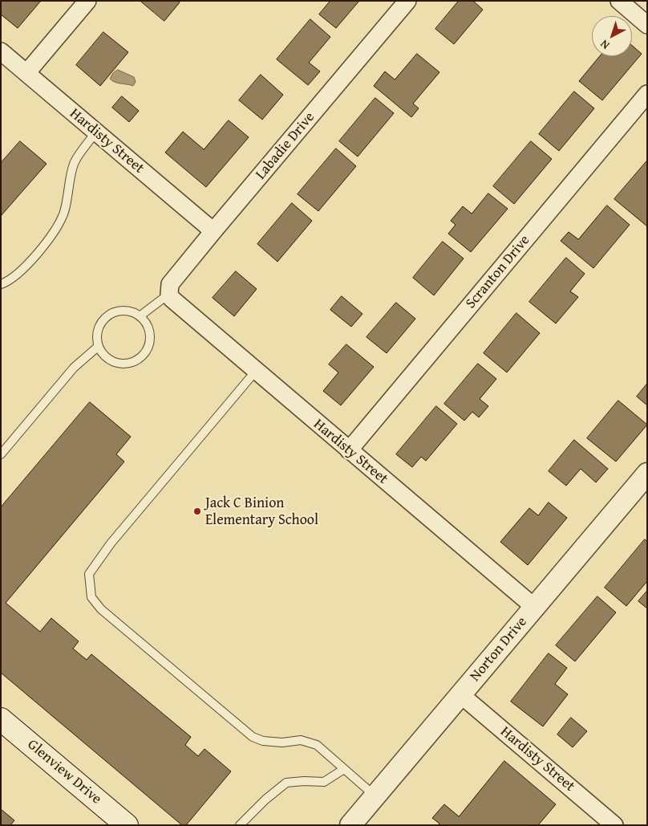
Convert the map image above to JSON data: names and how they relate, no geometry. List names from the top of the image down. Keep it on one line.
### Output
{"streets":{"main road":["Glenview Drive"],"street":["Hardisty Street","Labadie Drive","Scranton Drive","Norton Drive"]},"crossings":[["Hardisty Street","Labadie Drive"],["Hardisty Street","Scranton Drive"],["Hardisty Street","Norton Drive"]],"places":["Jack C Binion Elementary School"],"north":"bottom left"}
